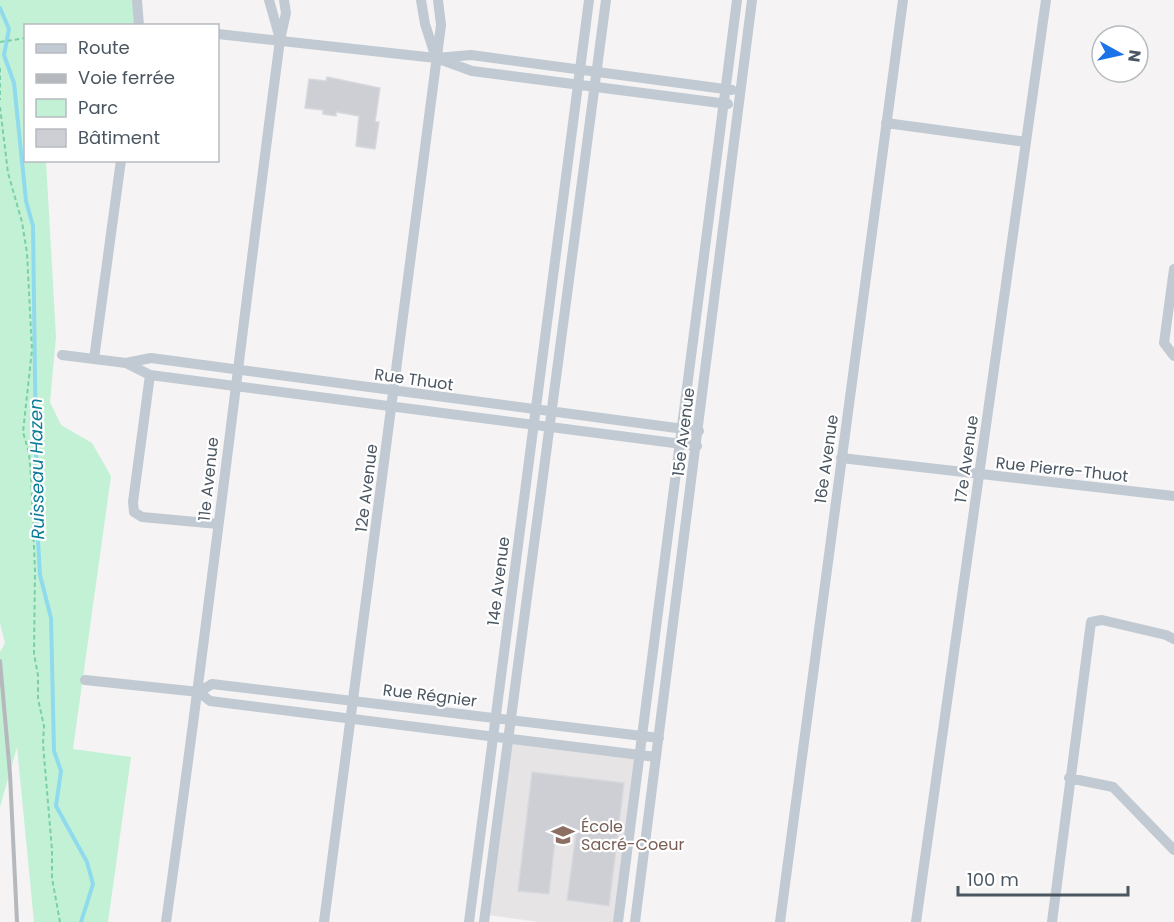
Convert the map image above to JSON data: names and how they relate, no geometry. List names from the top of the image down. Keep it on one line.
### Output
{"streets":{"street":["Rue Thuot","15e Avenue","16e Avenue","17e Avenue","Rue Pierre-Thuot","11e Avenue","12e Avenue","14e Avenue","Rue Régnier"]},"crossings":[["Rue Thuot","15e Avenue"],["Rue Thuot","11e Avenue"],["Rue Thuot","12e Avenue"],["Rue Thuot","14e Avenue"],["15e Avenue","Rue Régnier"],["16e Avenue","Rue Pierre-Thuot"],["17e Avenue","Rue Pierre-Thuot"],["11e Avenue","Rue Régnier"],["12e Avenue","Rue Régnier"],["14e Avenue","Rue Régnier"]],"water":["Ruisseau Hazen"],"places":{"school or university":["École Sacré-Coeur"]},"legend":["Route","Voie ferrée","Parc","Bâtiment"],"scale_bar":"100 m","north":"right"}
